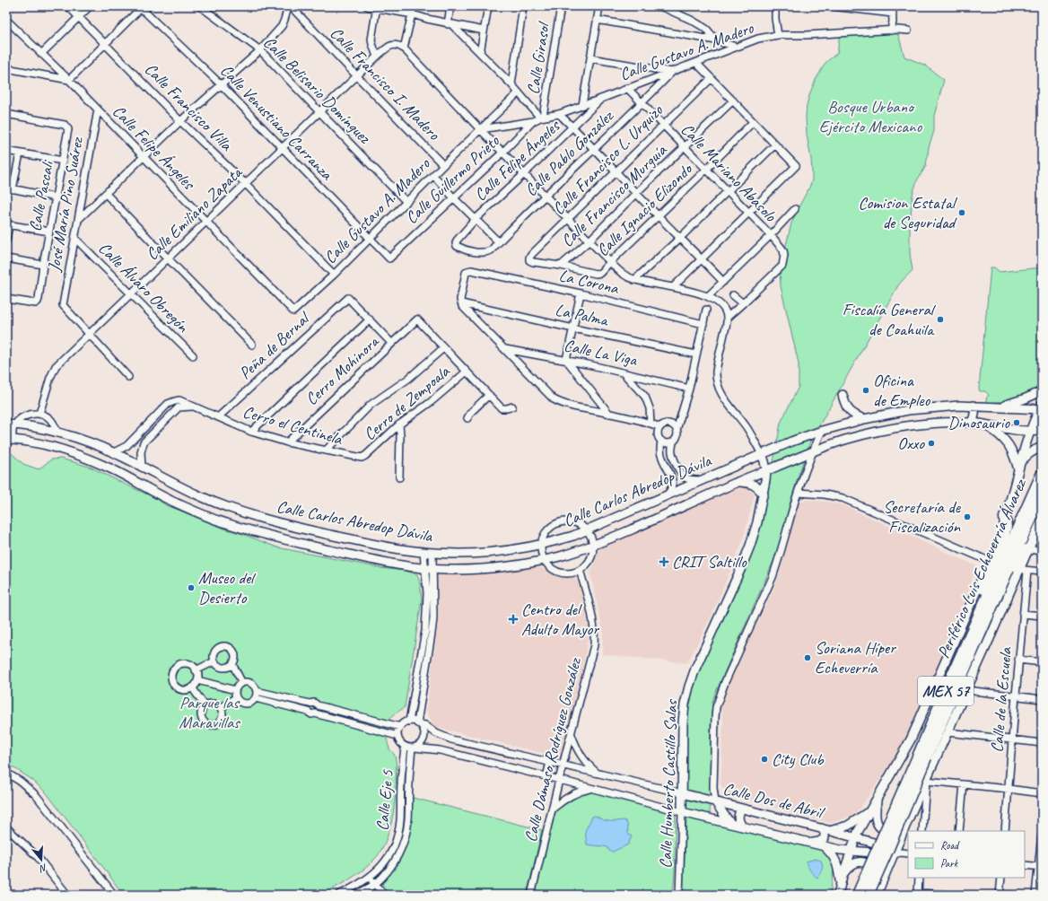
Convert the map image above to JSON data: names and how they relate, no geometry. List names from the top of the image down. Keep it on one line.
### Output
{"streets":{"highway":["Periférico Luis Echeverría Álvarez","MEX 57"],"main road":["Calle Carlos Abredop Dávila","Calle Humberto Castillo Salas","Calle Dos de Abril"],"street":["Calle Gustavo A. Madero","Calle Girasol","Calle Francisco I. Madero","Calle Belisario Domínguez","Calle Francisco Villa","Calle Venustiano Carranza","Calle Felipe Ángeles","Calle Pablo González","Calle Francisco L. Urquizo","Calle Mariano Abasolo","Calle Guillermo Prieto","Calle Francisco Murguía","Calle Pascali","José María Pino Suárez","Calle Ignacio Elizondo","Calle Emiliano Zapata","La Corona","Calle Álvaro Obregón","La Palma","Peña de Bernal","Calle La Viga","Cerro Mohinora","Cerro de Zempoala","Cerro el Centinela","Calle de la Escuela","Calle Dámaso Rodríguez González","Calle Eje 5"]},"crossings":[["Calle Gustavo A. Madero","Calle Girasol"],["Calle Gustavo A. Madero","Calle Francisco I. Madero"],["Calle Gustavo A. Madero","Calle Belisario Domínguez"],["Calle Gustavo A. Madero","Calle Francisco Villa"],["Calle Gustavo A. Madero","Calle Venustiano Carranza"],["Calle Gustavo A. Madero","Calle Felipe Ángeles"],["Calle Gustavo A. Madero","Calle Pablo González"],["Calle Gustavo A. Madero","Calle Mariano Abasolo"],["Calle Gustavo A. Madero","Calle Guillermo Prieto"],["Calle Francisco I. Madero","Calle Emiliano Zapata"],["Calle Belisario Domínguez","Calle Emiliano Zapata"],["Calle Francisco Villa","Calle Emiliano Zapata"],["Calle Venustiano Carranza","Calle Guillermo Prieto"],["Calle Venustiano Carranza","Calle Emiliano Zapata"],["Calle Felipe Ángeles","Calle Pablo González"],["Calle Felipe Ángeles","José María Pino Suárez"],["Calle Felipe Ángeles","Calle Emiliano Zapata"],["Calle Pablo González","Calle Mariano Abasolo"],["Calle Francisco L. Urquizo","Calle Mariano Abasolo"],["Calle Francisco L. Urquizo","Calle Francisco Murguía"],["Calle Francisco L. Urquizo","Calle Ignacio Elizondo"],["Calle Mariano Abasolo","Calle Francisco Murguía"],["Calle Mariano Abasolo","Calle Ignacio Elizondo"],["Calle Francisco Murguía","Calle Ignacio Elizondo"],["José María Pino Suárez","Calle Emiliano Zapata"],["José María Pino Suárez","Calle Álvaro Obregón"],["Calle Emiliano Zapata","Calle Álvaro Obregón"],["La Corona","La Palma"],["Peña de Bernal","Cerro el Centinela"],["Cerro Mohinora","Cerro el Centinela"],["Cerro de Zempoala","Cerro el Centinela"],["Calle Carlos Abredop Dávila","Periférico Luis Echeverría Álvarez"],["Calle Carlos Abredop Dávila","Calle Humberto Castillo Salas"],["Periférico Luis Echeverría Álvarez","Calle Dos de Abril"],["Calle Humberto Castillo Salas","Calle Dos de Abril"]],"parks":["Bosque Urbano Ejército Mexicano","Parque las Maravillas"],"places":{"other":["Comision Estatal de Seguridad","Fiscalía General de Coahuila","Oficina de Empleo","Dinosaurio","Oxxo","Secretaría de Fiscalización","Museo del Desierto","Soriana Híper Echeverría","City Club"],"health":["CRIT Saltillo","Centro del Adulto Mayor"]},"legend":["Road","Park"],"north":"bottom"}
